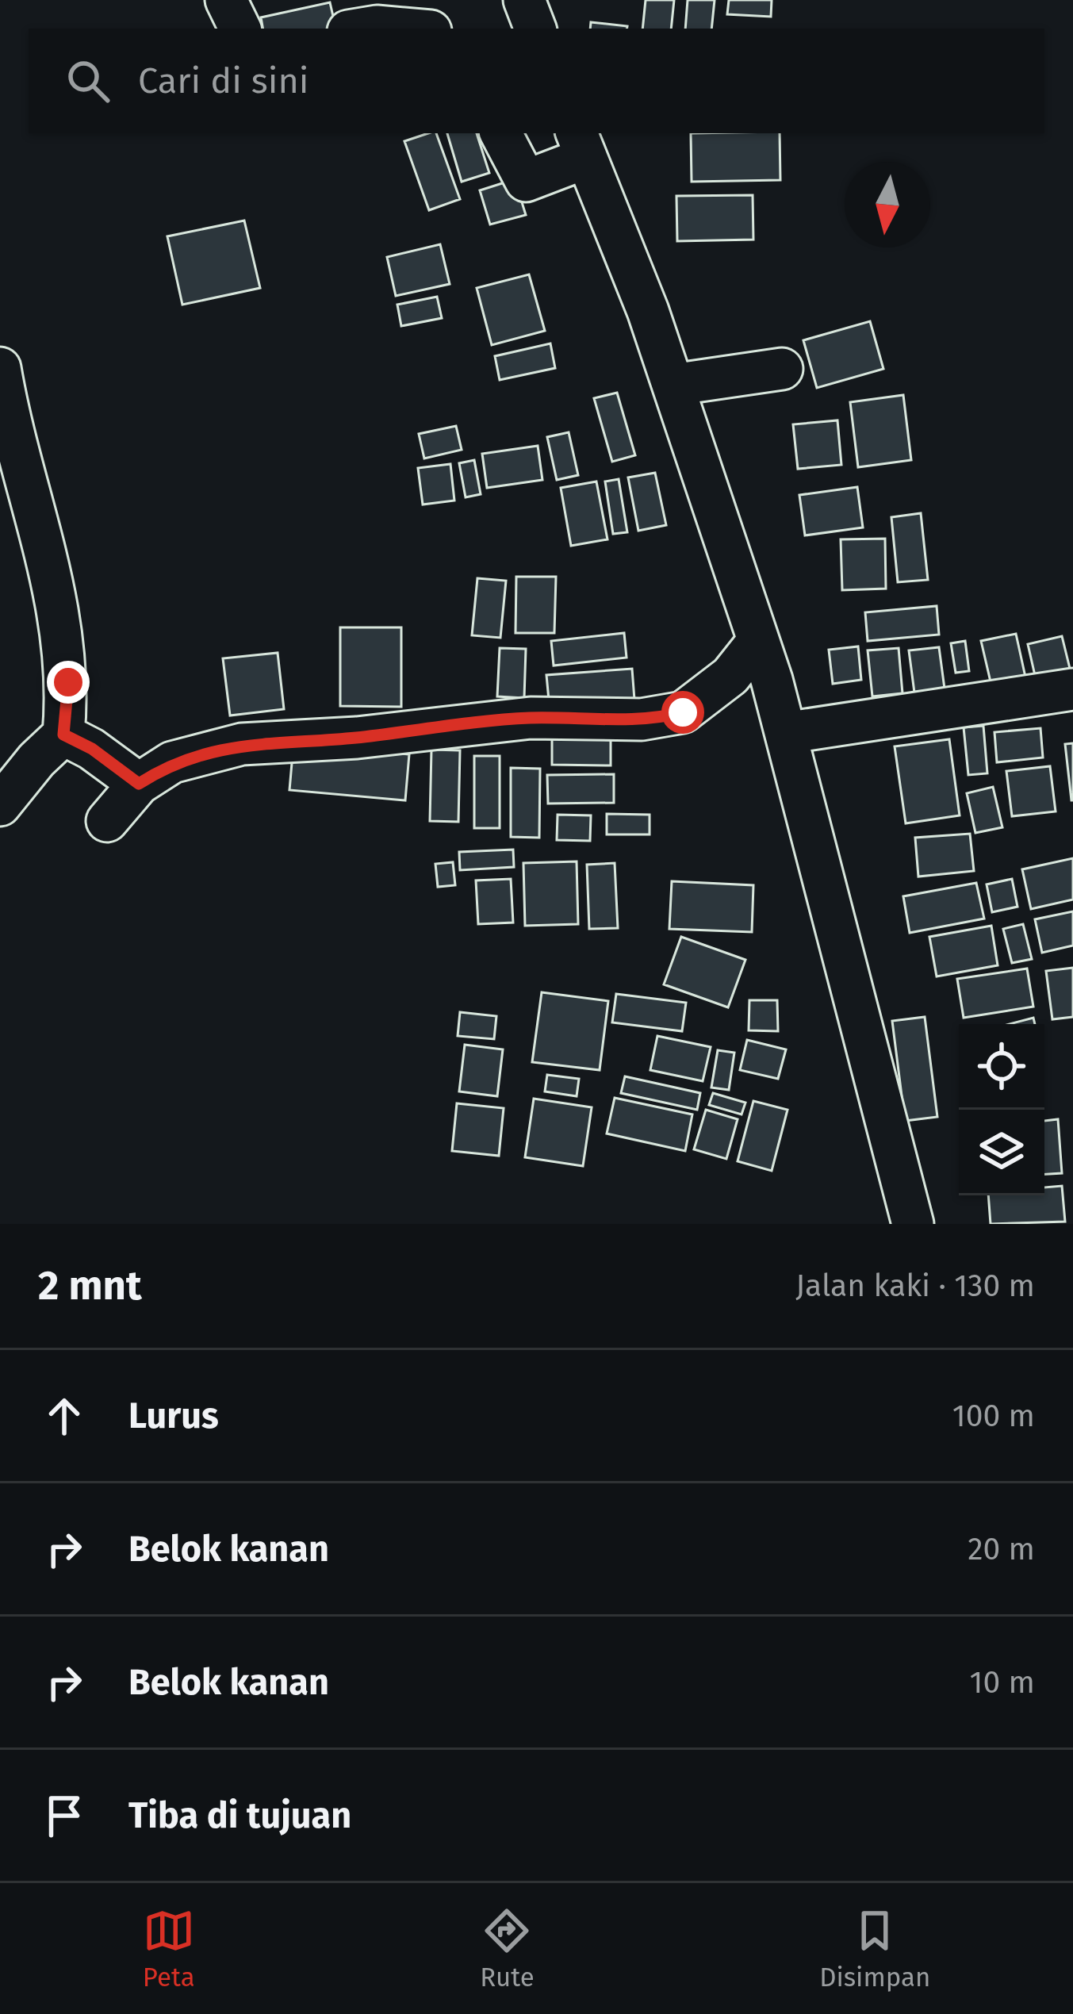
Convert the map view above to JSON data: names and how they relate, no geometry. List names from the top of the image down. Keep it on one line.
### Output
{"north":"bottom","page":{"search":"Cari di sini","heading":["2 mnt","Jalan kaki · 130 m"],"list":[["Lurus","100 m"],["Belok kanan","20 m"],["Belok kanan","10 m"],"Tiba di tujuan"],"nav":["Peta","Rute","Disimpan"]}}
